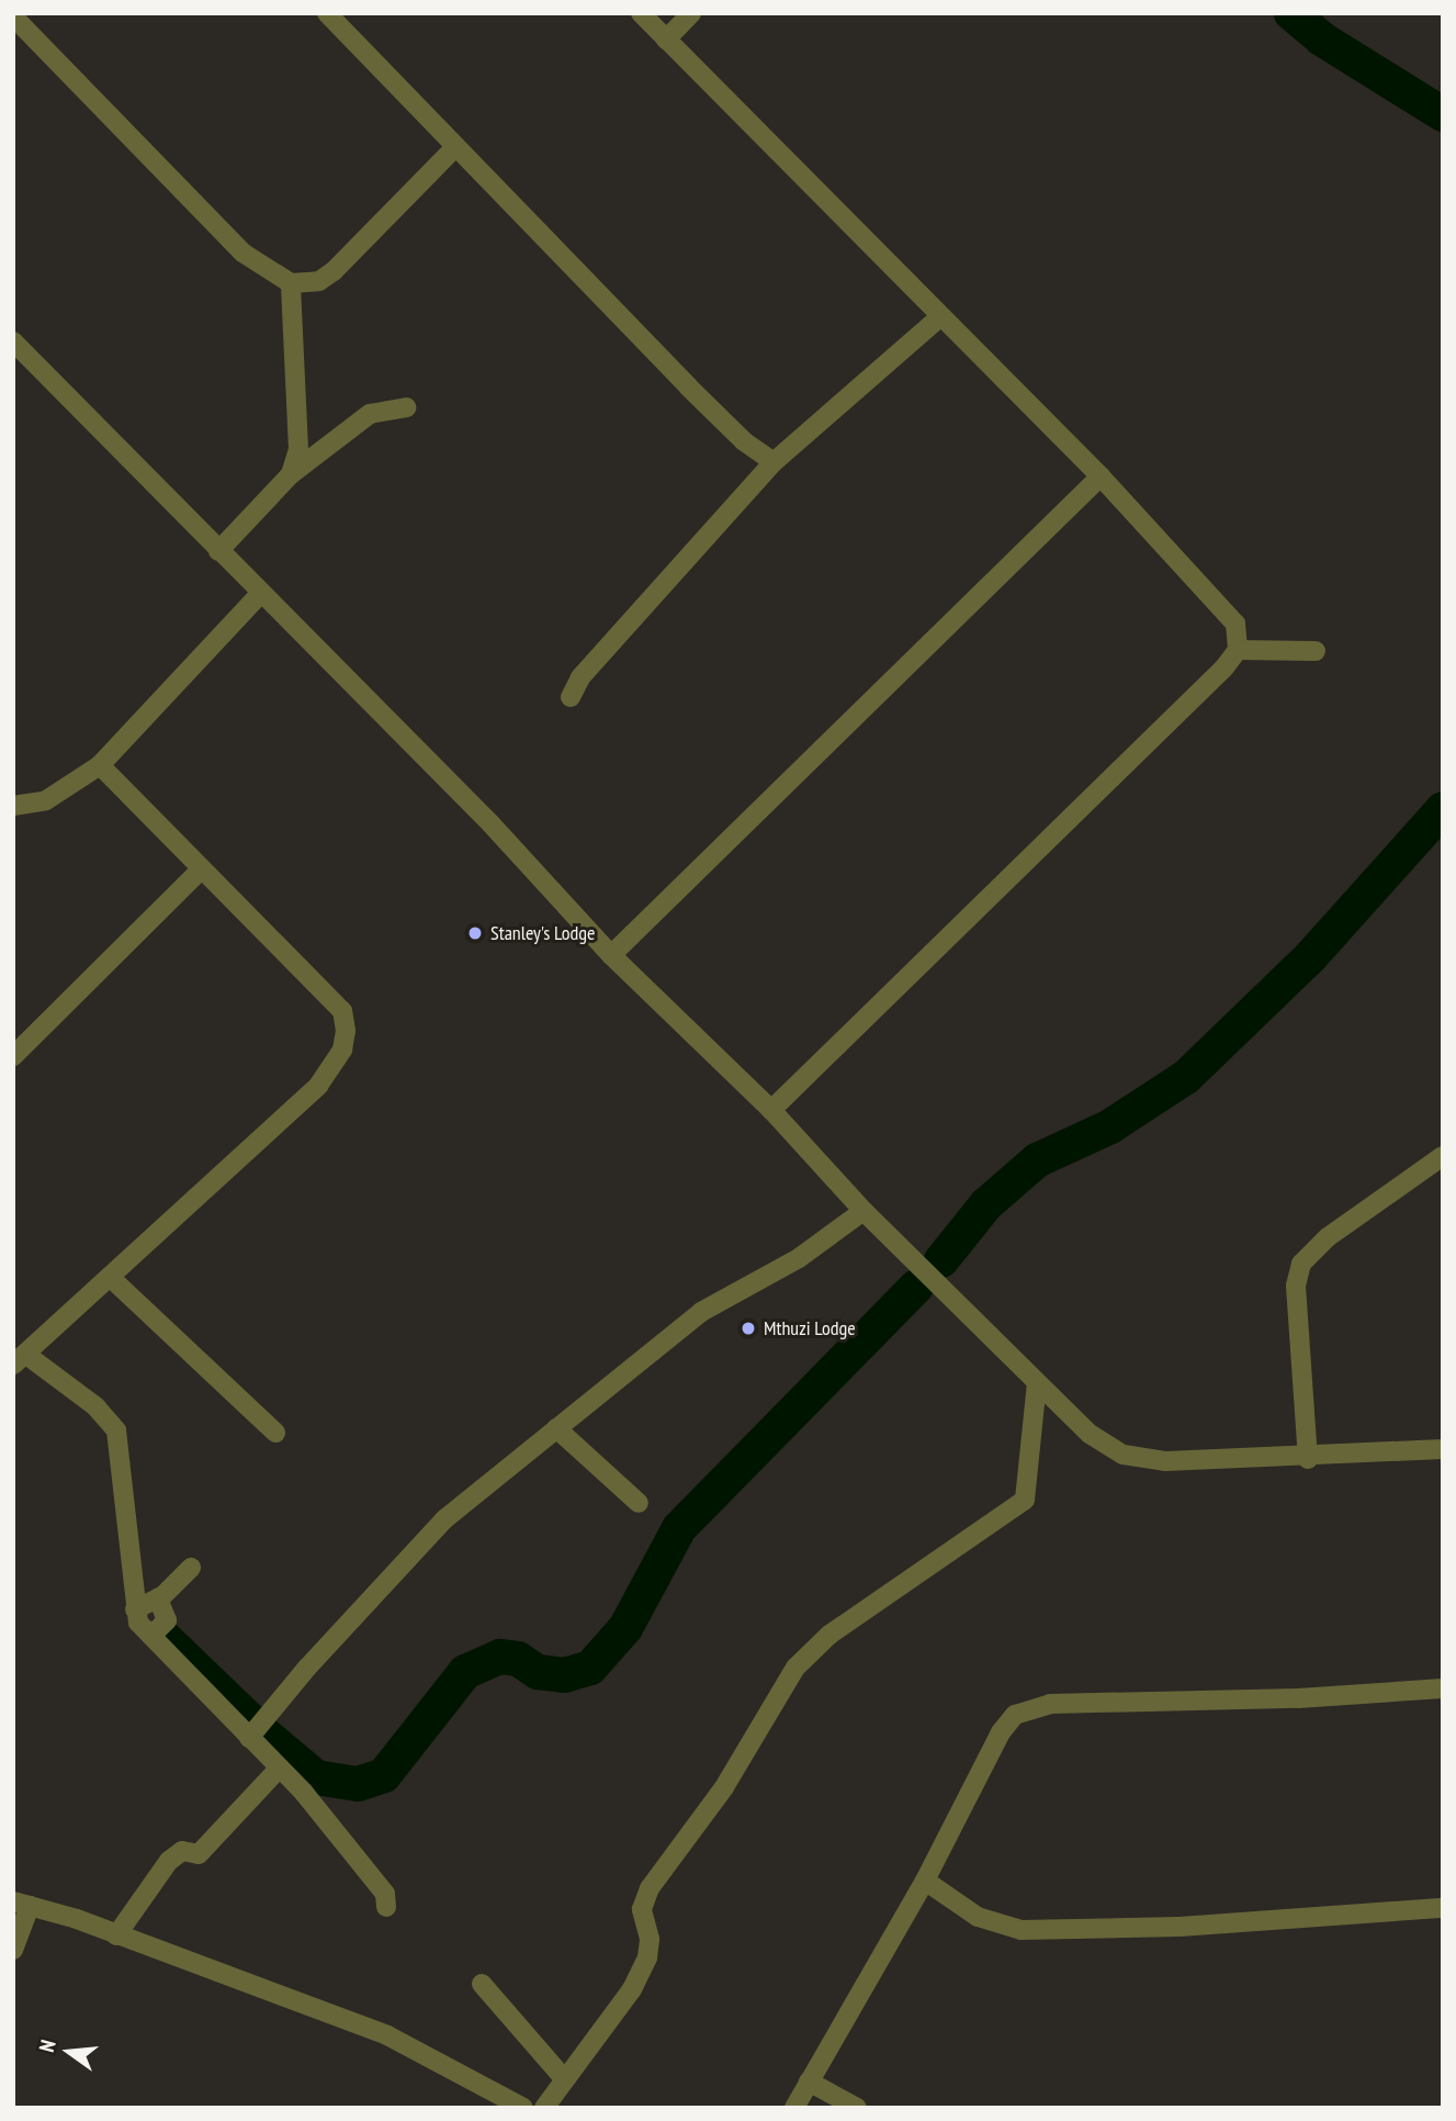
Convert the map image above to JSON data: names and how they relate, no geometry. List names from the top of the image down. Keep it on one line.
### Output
{"places":["Stanley's Lodge","Mthuzi Lodge"],"north":"left"}
